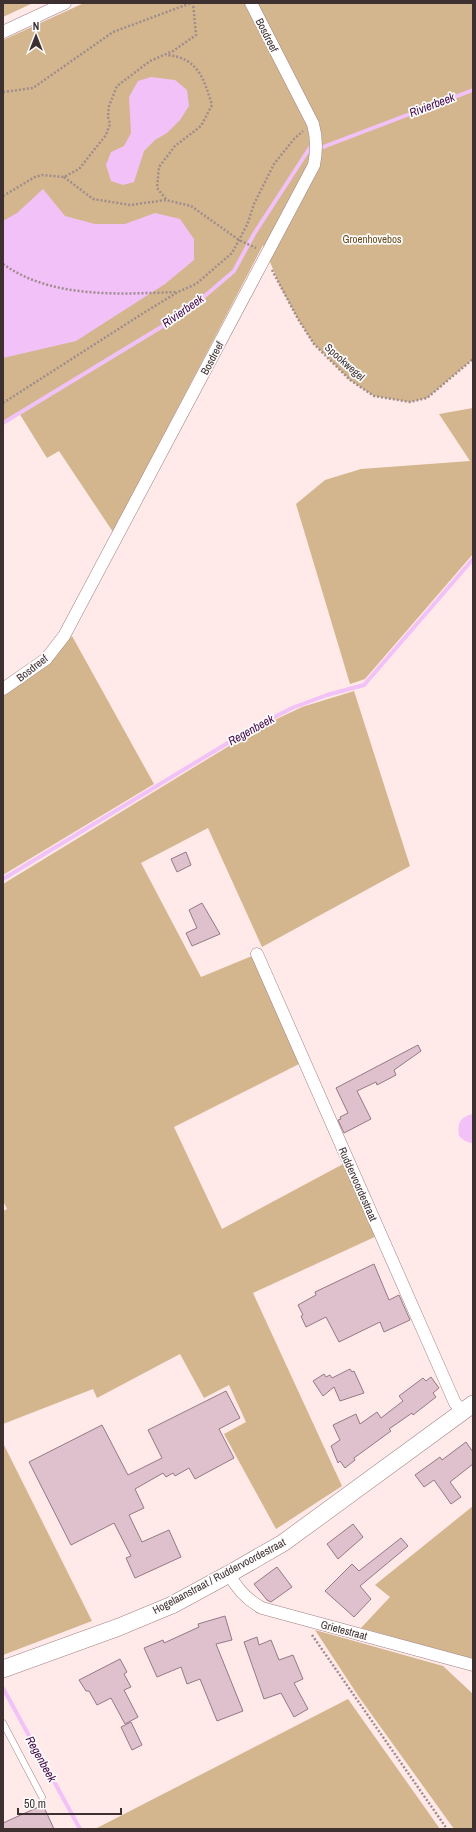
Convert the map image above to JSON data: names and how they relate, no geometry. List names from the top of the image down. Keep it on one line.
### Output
{"streets":{"street":["Bosdreef","Ruddervoordestraat","Hogelaanstraat / Ruddervoordestraat","Grietestraat"],"path":["Spookwegel"]},"crossings":[["Bosdreef","Spookwegel"],["Ruddervoordestraat","Hogelaanstraat / Ruddervoordestraat"],["Hogelaanstraat / Ruddervoordestraat","Grietestraat"]],"water":["Rivierbeek","Regenbeek"],"parks":["Groenhovebos"],"scale_bar":"50 m","north":"top"}
